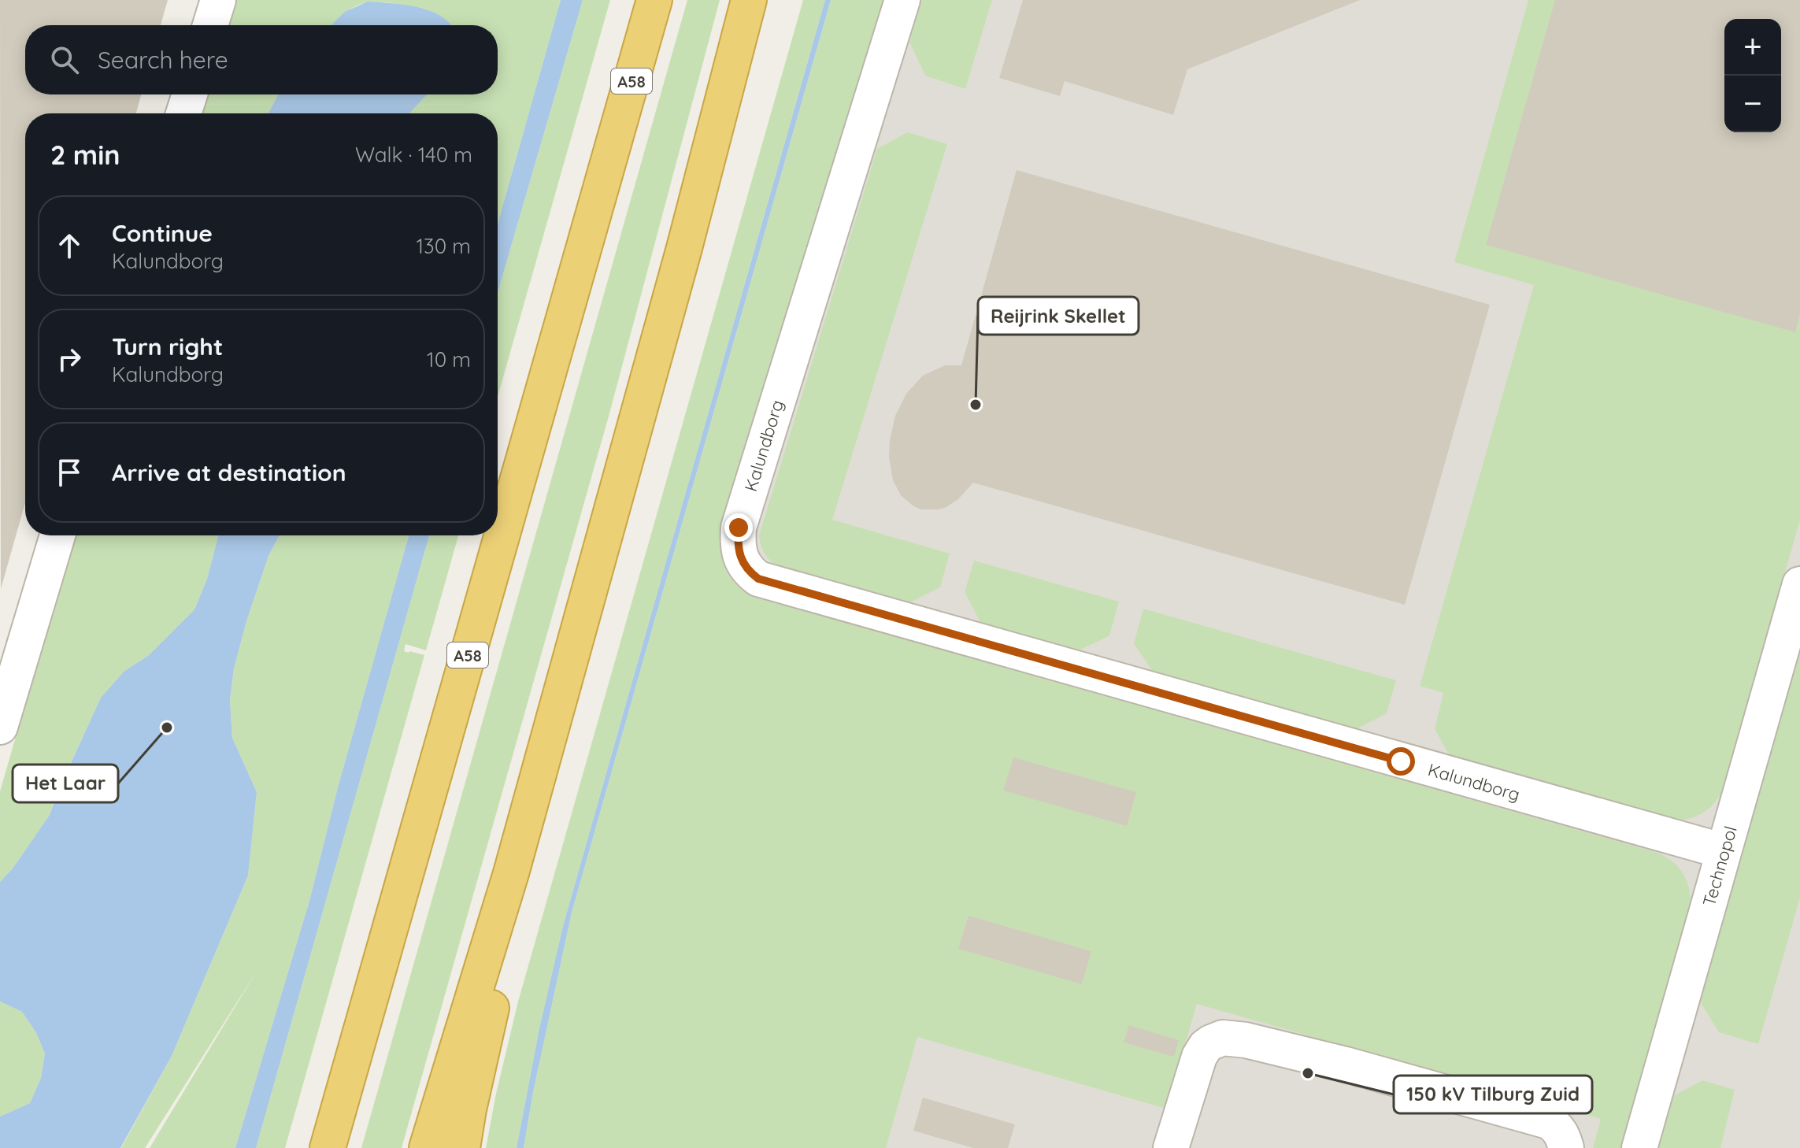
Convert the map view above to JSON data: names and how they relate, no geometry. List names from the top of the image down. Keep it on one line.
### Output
{"streets":{"highway":["A58"],"street":["Kalundborg","Technopol"]},"crossings":[["Kalundborg","Technopol"]],"places":["Reijrink Skellet","Het Laar","150 kV Tilburg Zuid"],"page":{"map_buttons":["+","−"],"search":"Search here","heading":["2 min","Walk · 140 m"],"list":[["Continue","Kalundborg","130 m"],["Turn right","Kalundborg","10 m"],"Arrive at destination"]}}
